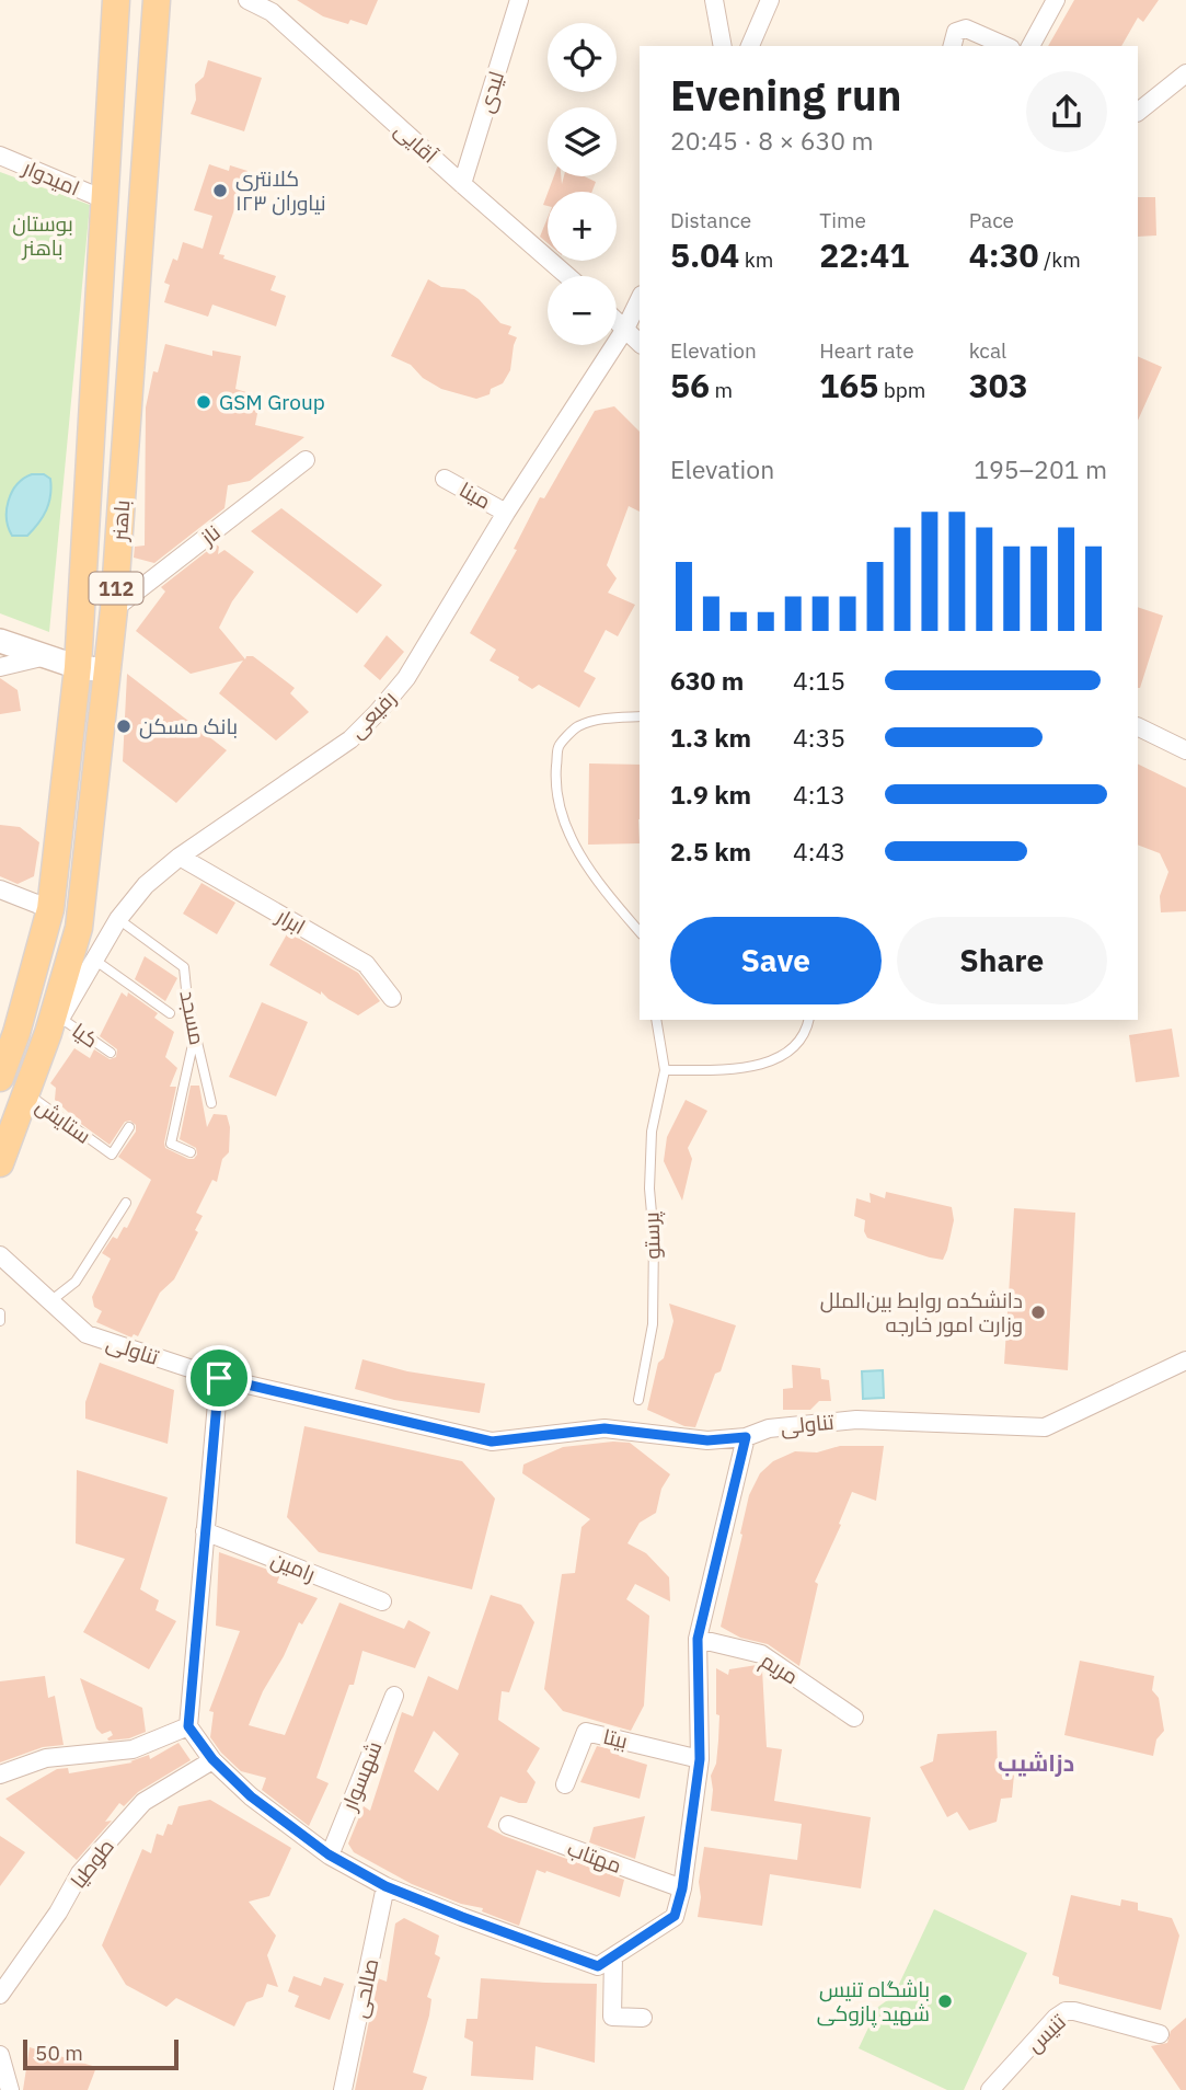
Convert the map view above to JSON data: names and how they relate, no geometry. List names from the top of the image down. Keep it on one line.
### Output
{"streets":{"main road":["باهنر","112"],"street":["لیدی","آقایی","امیدوار","مینا","ناز","رفیعی","ابرار","تناولی","رامین","مریم","بیتا","شهسوار","مهتاب","طوطیا","صالحی","تنیس"],"lane":["مسجد","کیا","ستایش","پرستو"]},"crossings":[["لیدی","آقایی"],["امیدوار","باهنر"],["مینا","رفیعی"],["باهنر","ناز"],["باهنر","رفیعی"],["باهنر","کیا"],["باهنر","ستایش"],["رفیعی","ابرار"],["رفیعی","مسجد"],["رفیعی","کیا"]],"districts":["دزاشیب"],"parks":["بوستان باهنر"],"places":["کلانتری ۱۲۳ نیاوران","GSM Group","بانک مسکن","دانشکده روابط بین‌الملل وزارت امور خارجه","باشگاه تنیس شهید پازوکی"],"scale_bar":"50 m","page":{"map_buttons":["+","−"],"heading":["Evening run","20:45 · 8 × 630 m"],"stats":[["Distance","5.04 km"],["Time","22:41"],["Pace","4:30 /km"],["Elevation","56 m"],["Heart rate","165 bpm"],["kcal","303"]],"chart":["Elevation","195–201 m"],"list":[{"name":"630 m","note":"4:15"},{"name":"1.3 km","note":"4:35"},{"name":"1.9 km","note":"4:13"},{"name":"2.5 km","note":"4:43"}],"buttons":["Save","Share"],"scale":"50 m"}}
